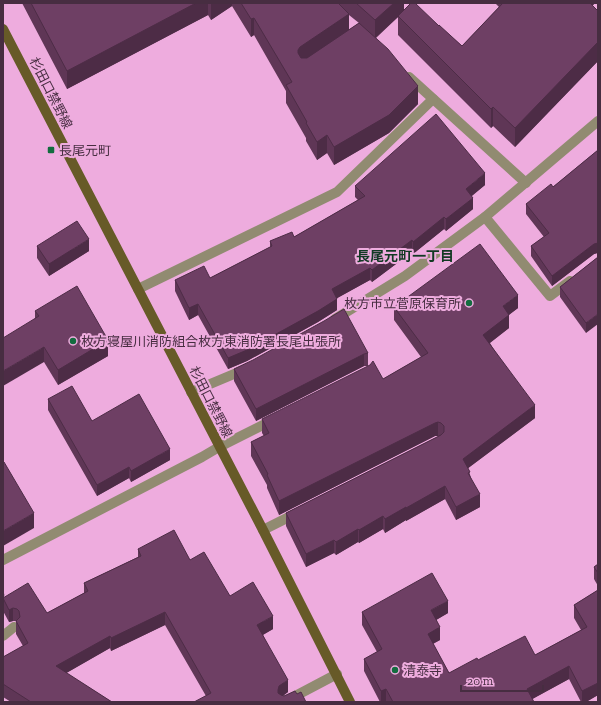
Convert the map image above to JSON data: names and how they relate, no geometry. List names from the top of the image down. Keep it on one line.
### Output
{"streets":{"main road":["杉田口禁野線"]},"districts":["長尾元町一丁目"],"places":{"transit":["長尾元町"],"other":["枚方市立菅原保育所","枚方寝屋川消防組合枚方東消防署長尾出張所","清泰寺"]},"scale_bar":"20 m"}
